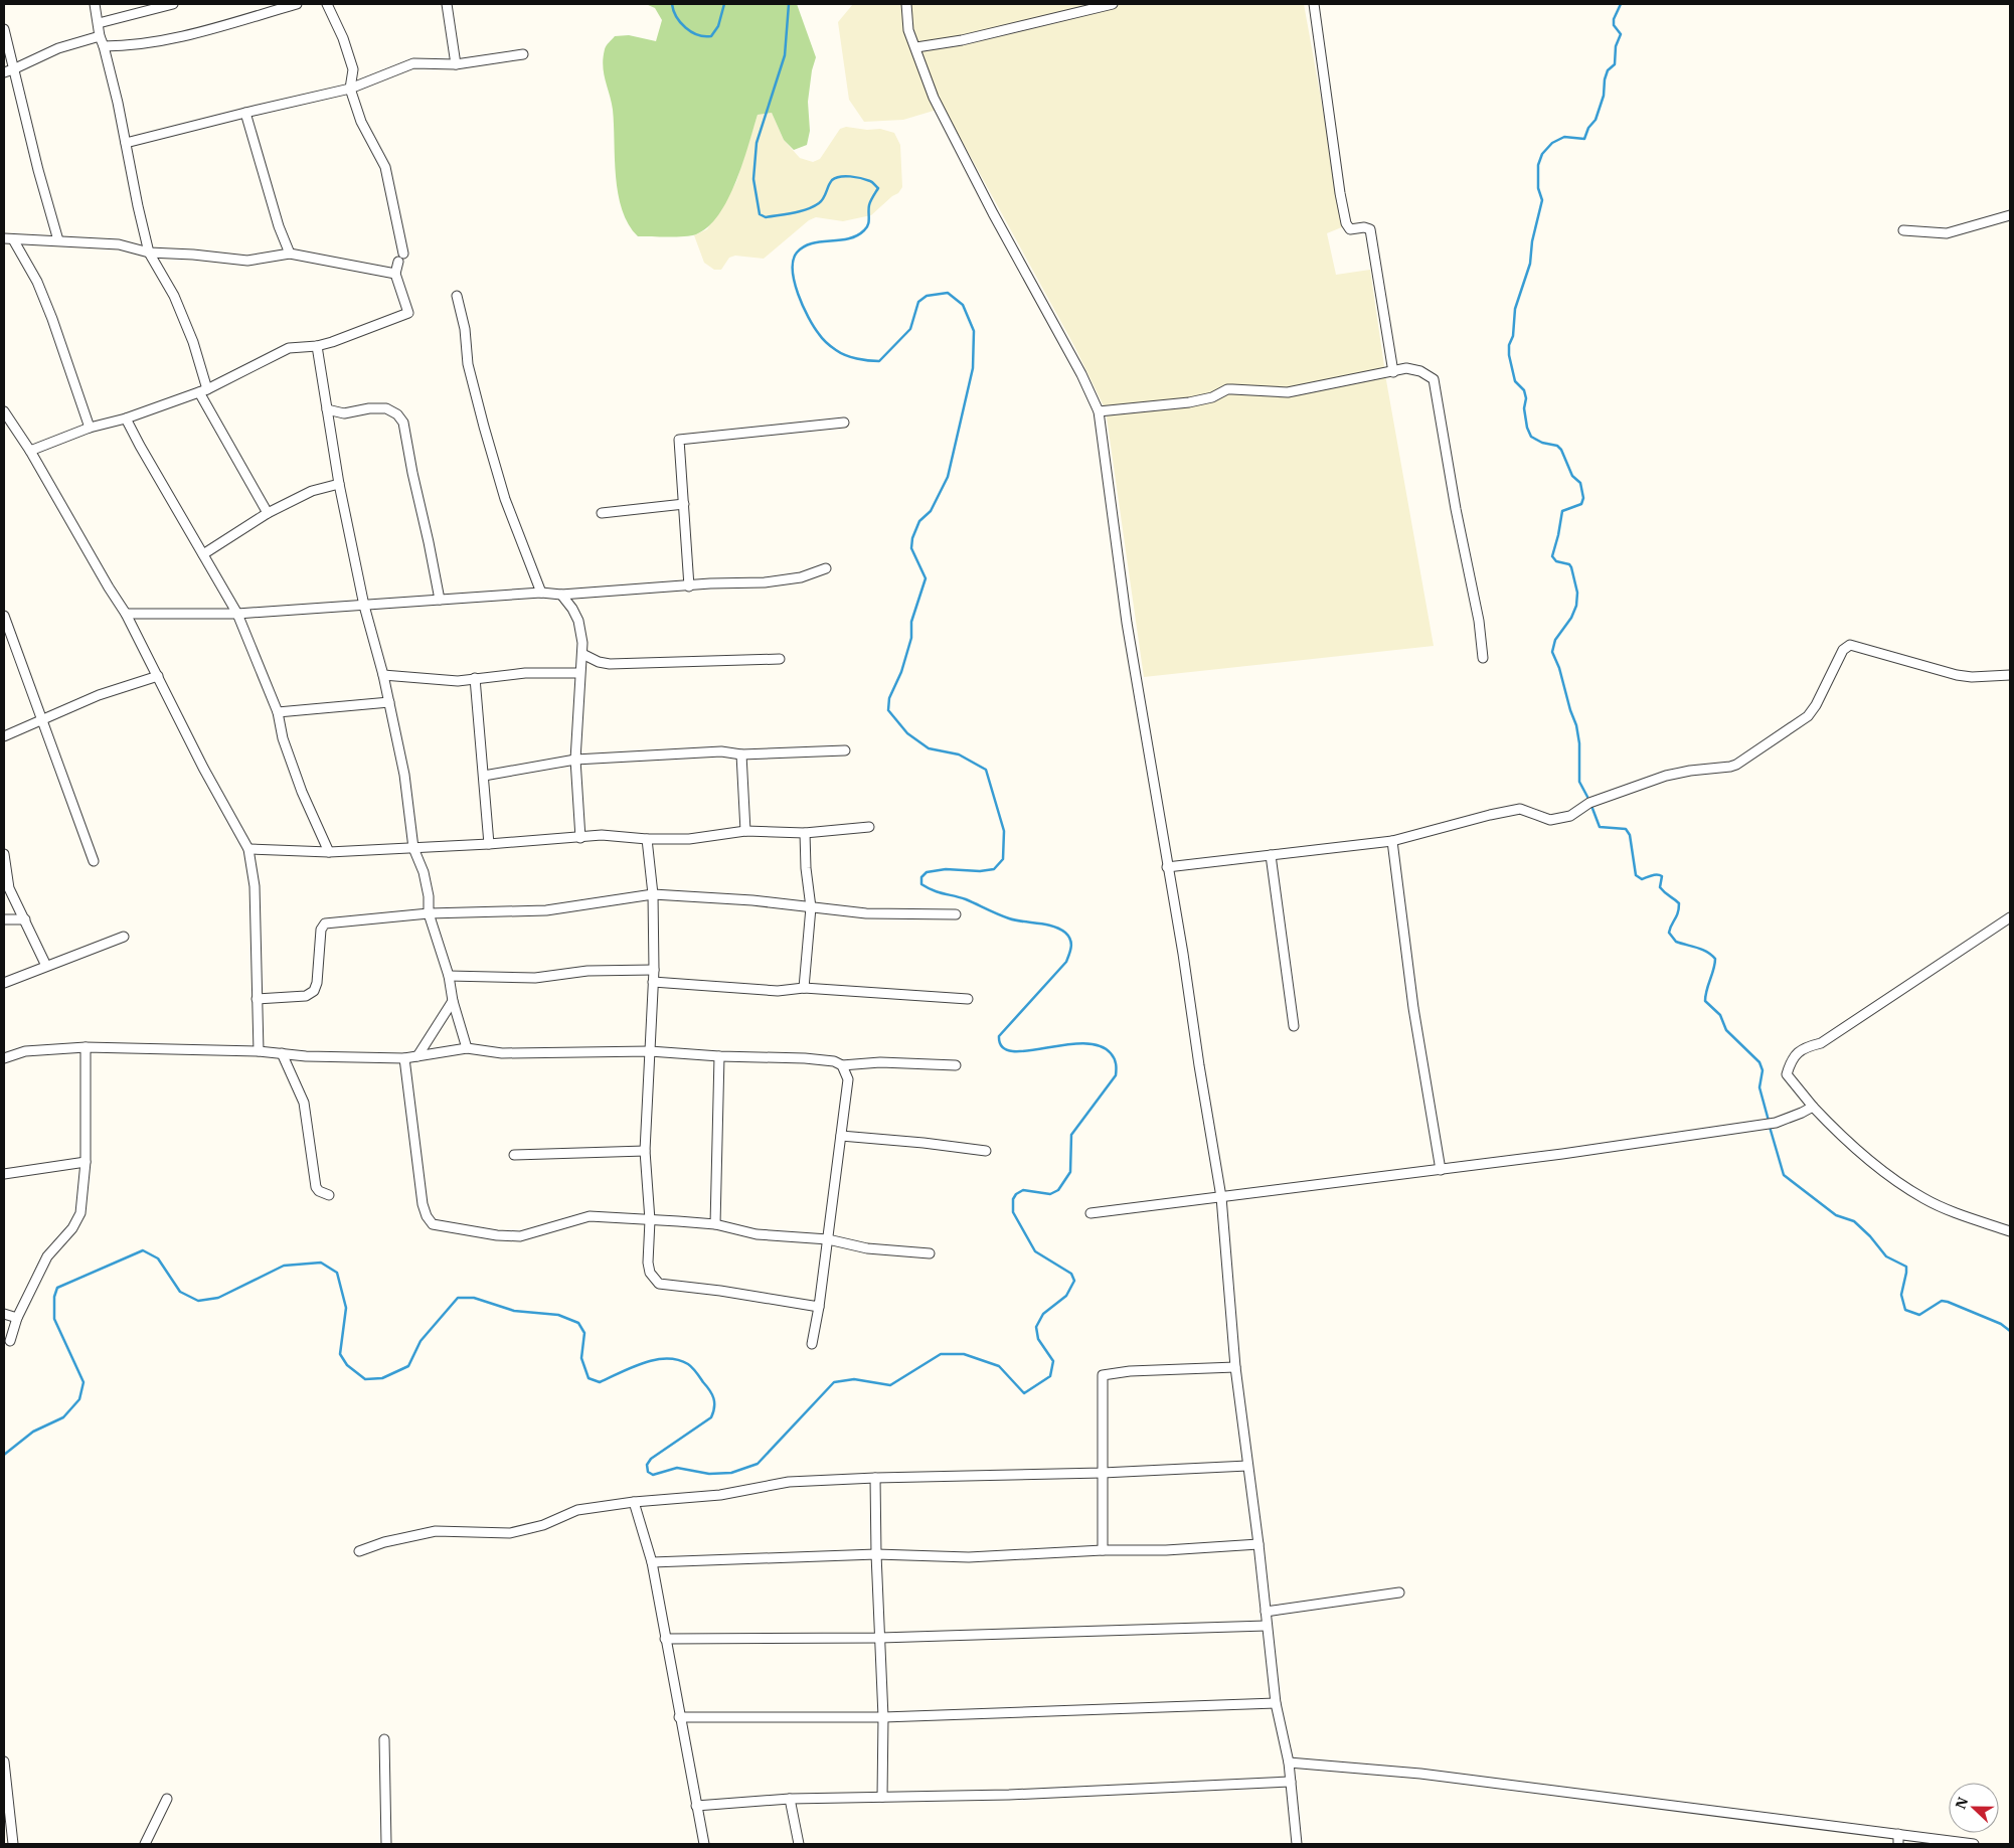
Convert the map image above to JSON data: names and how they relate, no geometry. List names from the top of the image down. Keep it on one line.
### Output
{"north":"left"}
